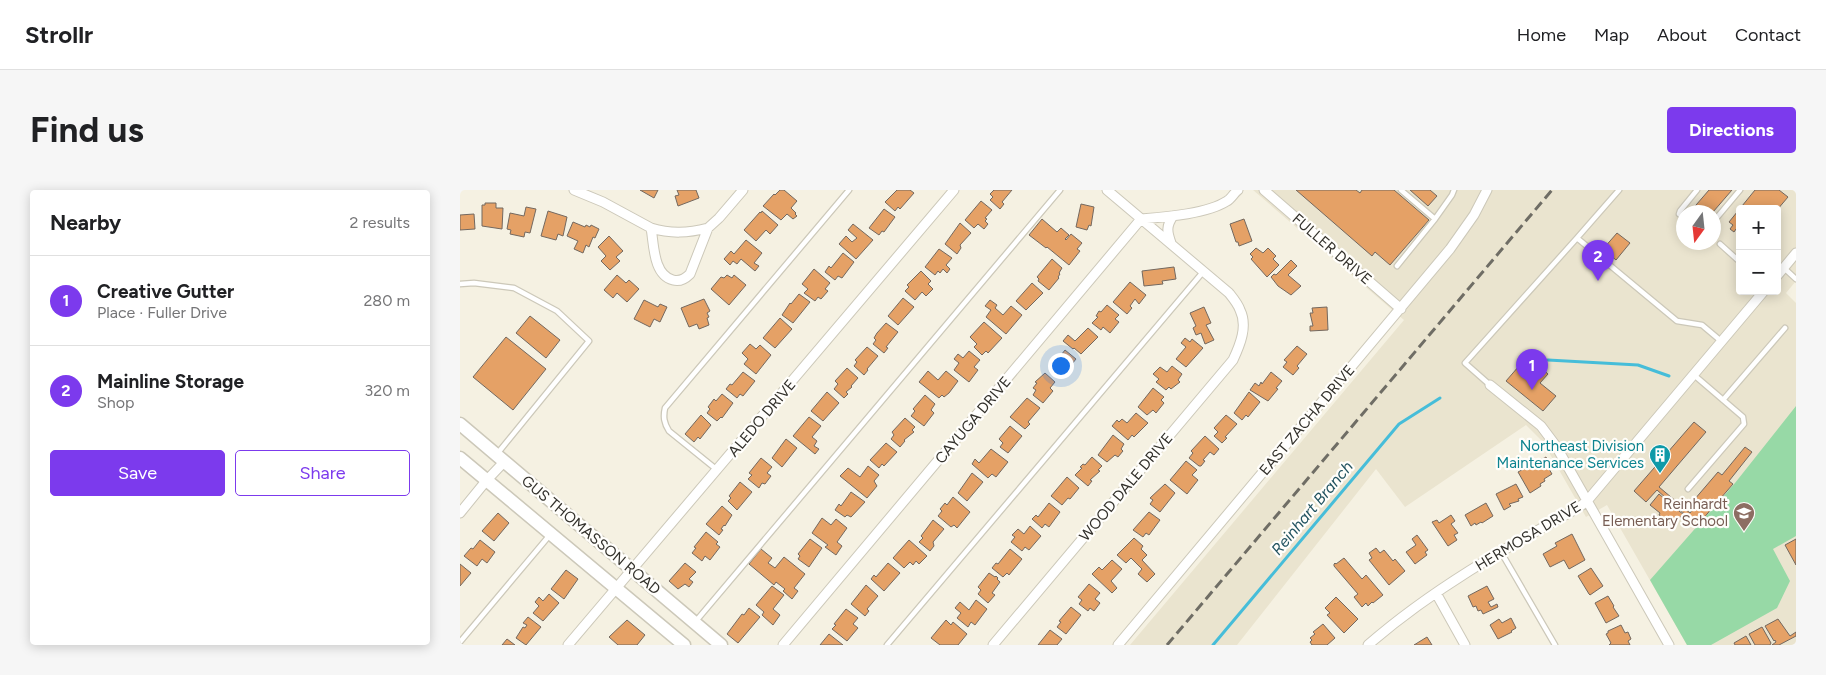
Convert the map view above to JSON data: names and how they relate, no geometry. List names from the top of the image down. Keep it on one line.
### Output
{"streets":{"main road":["GUS THOMASSON ROAD"],"street":["FULLER DRIVE","ALEDO DRIVE","CAYUGA DRIVE","EAST ZACHA DRIVE","WOOD DALE DRIVE","HERMOSA DRIVE"]},"crossings":[["FULLER DRIVE","EAST ZACHA DRIVE"],["ALEDO DRIVE","GUS THOMASSON ROAD"]],"water":["Reinhart Branch"],"places":{"building":["Northeast Division Maintenance Services"],"school or university":["Reinhardt Elementary School"]},"north":"bottom","page":{"header":"Strollr","nav":["Home","Map","About","Contact"],"buttons":["Directions",["Save","Share"]],"title":"Find us","heading":["Nearby","2 results"],"map_buttons":["+","−"],"pins":["2","1"],"list":[{"mark":"1","name":"Creative Gutter","note":"Place · Fuller Drive","value":"280 m"},{"mark":"2","name":"Mainline Storage","note":"Shop","value":"320 m"}]}}
